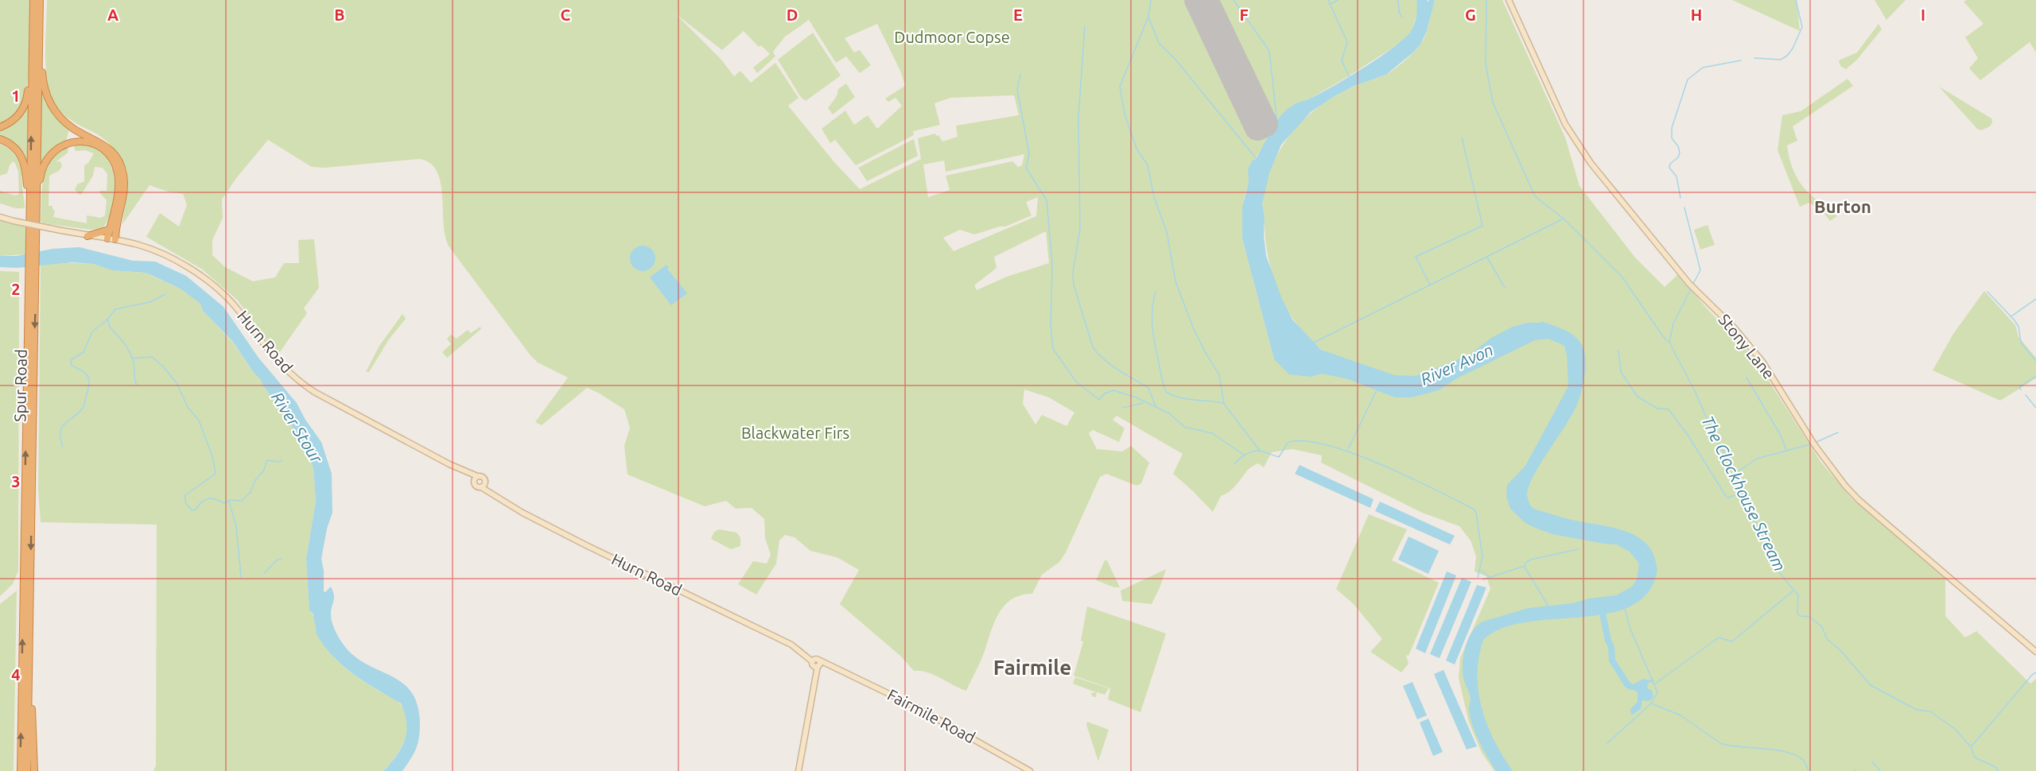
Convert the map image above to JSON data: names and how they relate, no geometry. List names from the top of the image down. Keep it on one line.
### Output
{"streets":{"highway":["Spur Road"],"main road":["Hurn Road","Stony Lane","Fairmile Road"]},"crossings":[["Hurn Road","Fairmile Road"]],"districts":["Burton","Fairmile"],"water":["River Avon","River Stour","The Clockhouse Stream"],"parks":["Dudmoor Copse","Blackwater Firs"],"grid":{"columns":["A","B","C","D","E","F","G","H","I"],"rows":["1","2","3","4"]}}
